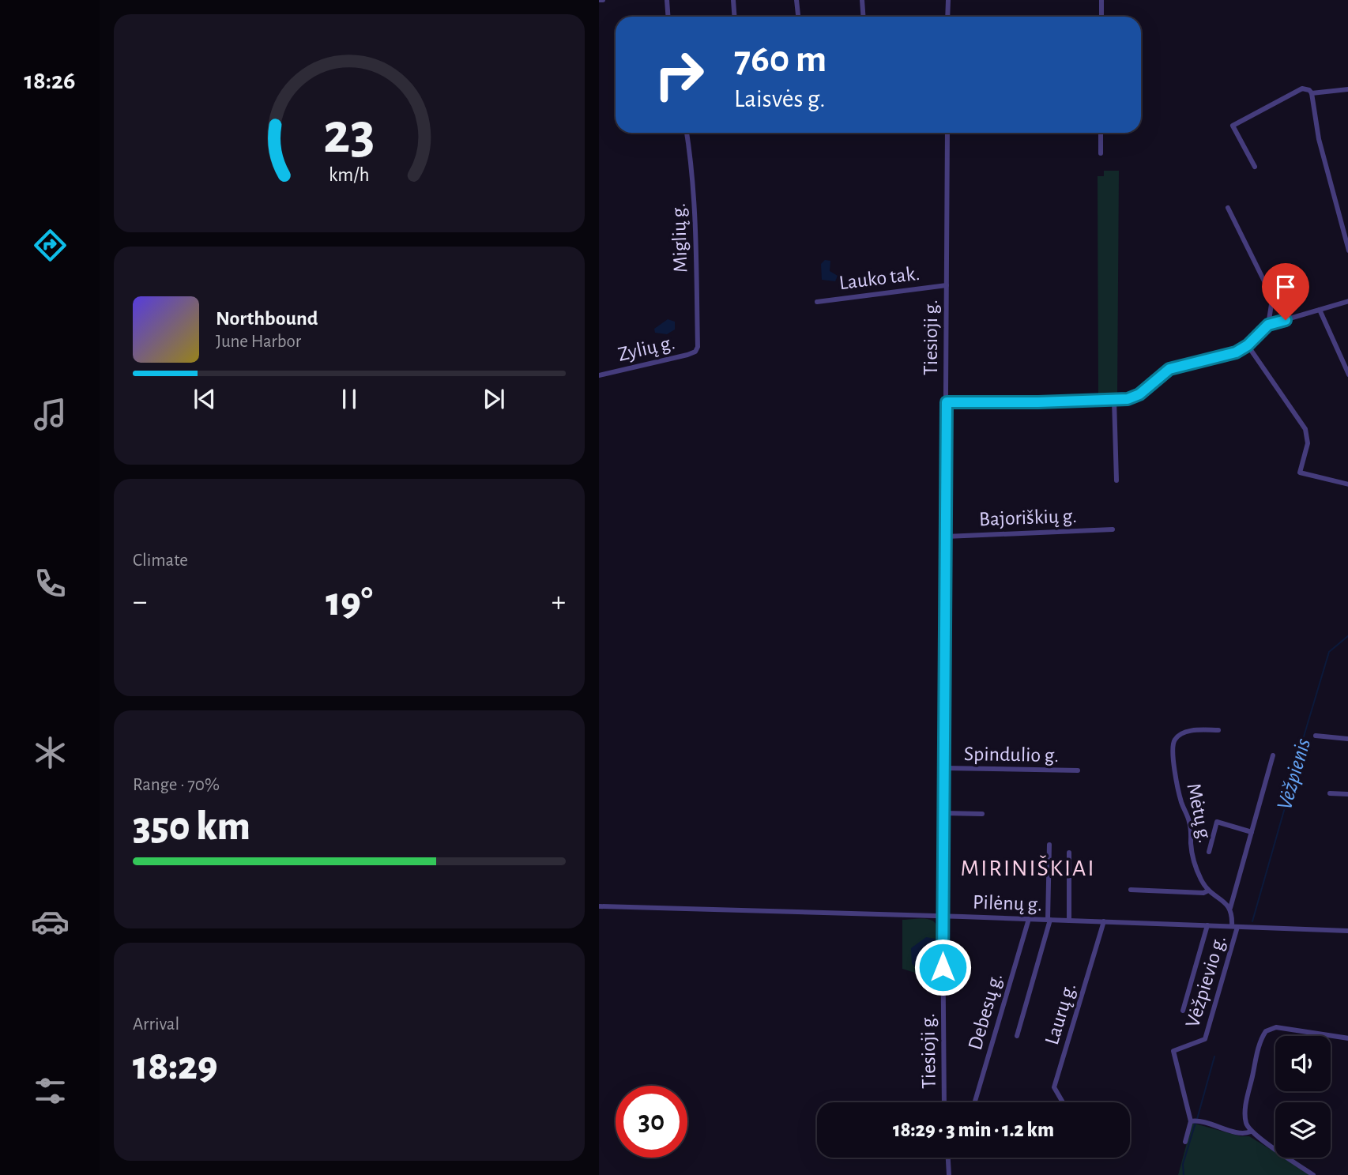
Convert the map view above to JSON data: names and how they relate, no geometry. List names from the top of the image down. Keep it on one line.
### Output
{"streets":{"street":["Miglių g.","Lauko tak.","Tiesioji g.","Zylių g.","Bajoriškių g.","Spindulio g.","Mėtų g.","Pilėnų g.","Vėžpievio g.","Debesų g.","Laurų g."]},"crossings":[["Miglių g.","Zylių g."],["Lauko tak.","Tiesioji g."],["Tiesioji g.","Bajoriškių g."],["Tiesioji g.","Spindulio g."],["Tiesioji g.","Pilėnų g."],["Pilėnų g.","Vėžpievio g."],["Pilėnų g.","Debesų g."],["Pilėnų g.","Laurų g."]],"districts":["MIRINIŠKIAI"],"water":["Vėžpienis"],"page":{"tabs":"18:26","turn":["760 m","Laisvės g."],"song":["Northbound","June Harbor"],"tile":["Climate",["Range · 70%","350 km"],["Arrival","18:29"]],"heat":["−","19°","+"],"limit":"30","trip":"18:29 · 3 min · 1.2 km","gauge":["23","km/h"]}}
